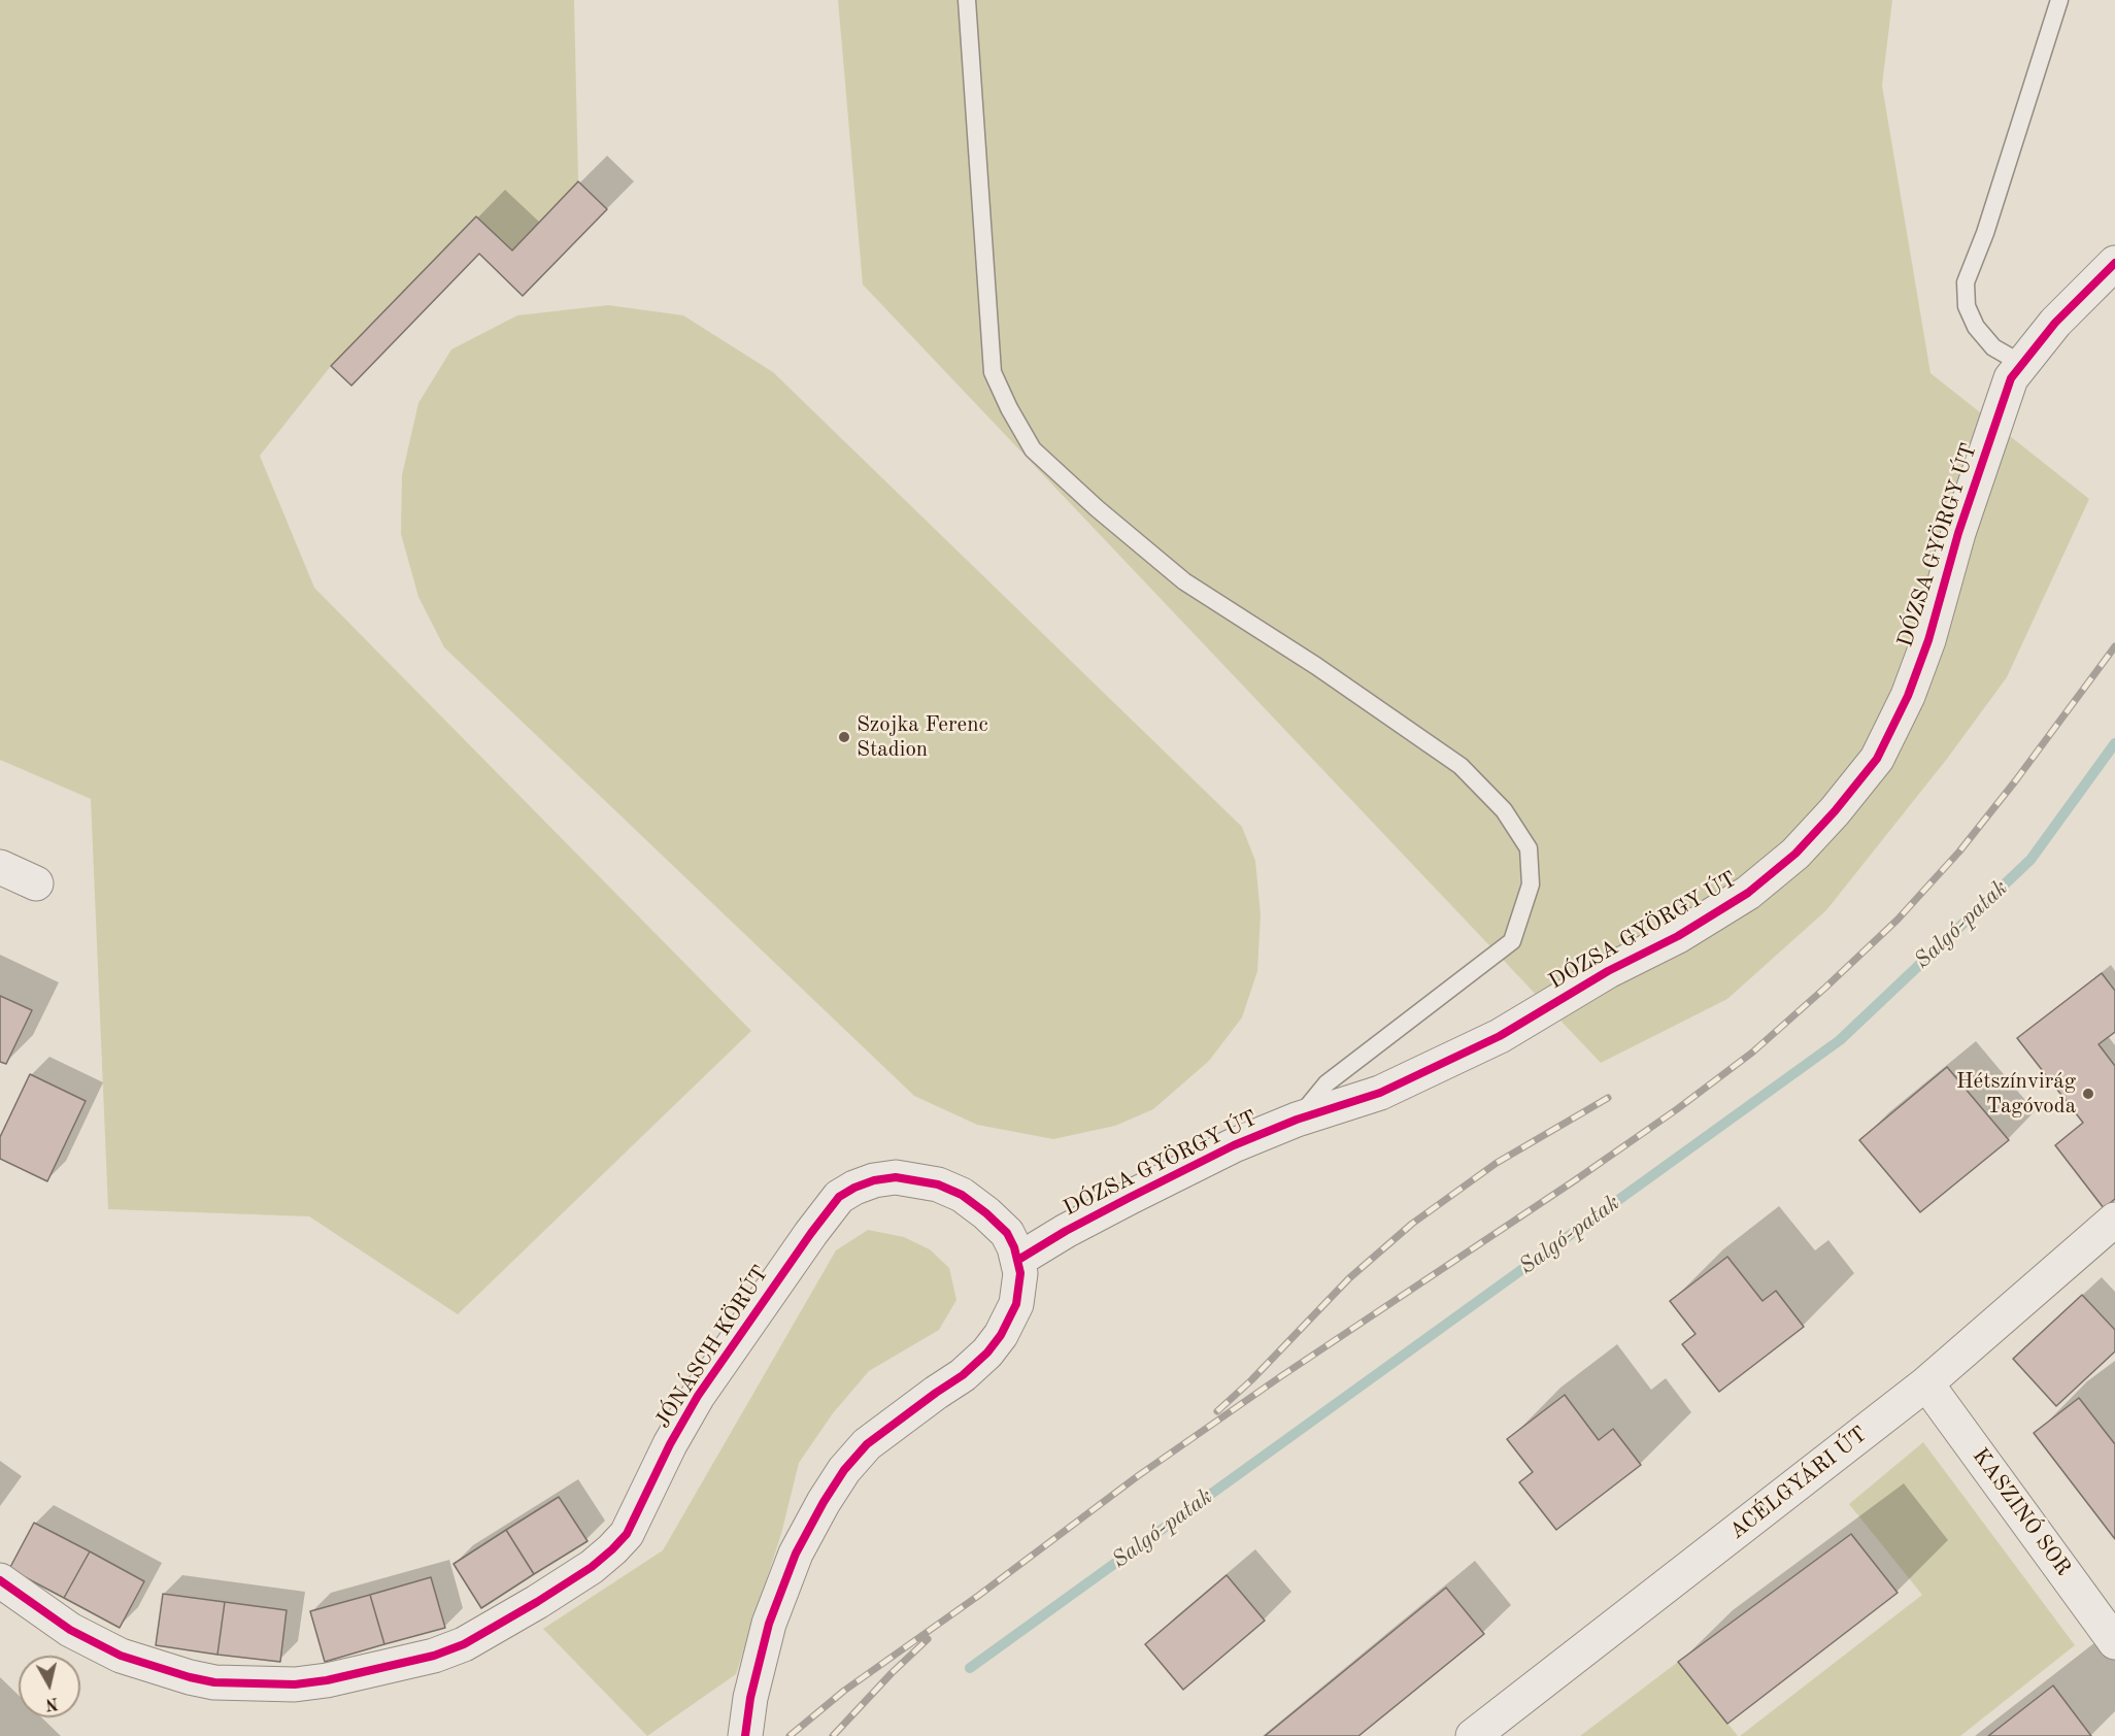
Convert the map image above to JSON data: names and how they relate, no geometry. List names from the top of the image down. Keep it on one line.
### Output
{"streets":{"street":["DÓZSA GYÖRGY ÚT","JÓNÁSCH KÖRÚT","ACÉLGYÁRI ÚT","KASZINÓ SOR"]},"crossings":[["DÓZSA GYÖRGY ÚT","JÓNÁSCH KÖRÚT"],["ACÉLGYÁRI ÚT","KASZINÓ SOR"]],"water":["Salgó-patak"],"places":["Szojka Ferenc Stadion","Hétszínvirág Tagóvoda"],"north":"bottom"}
